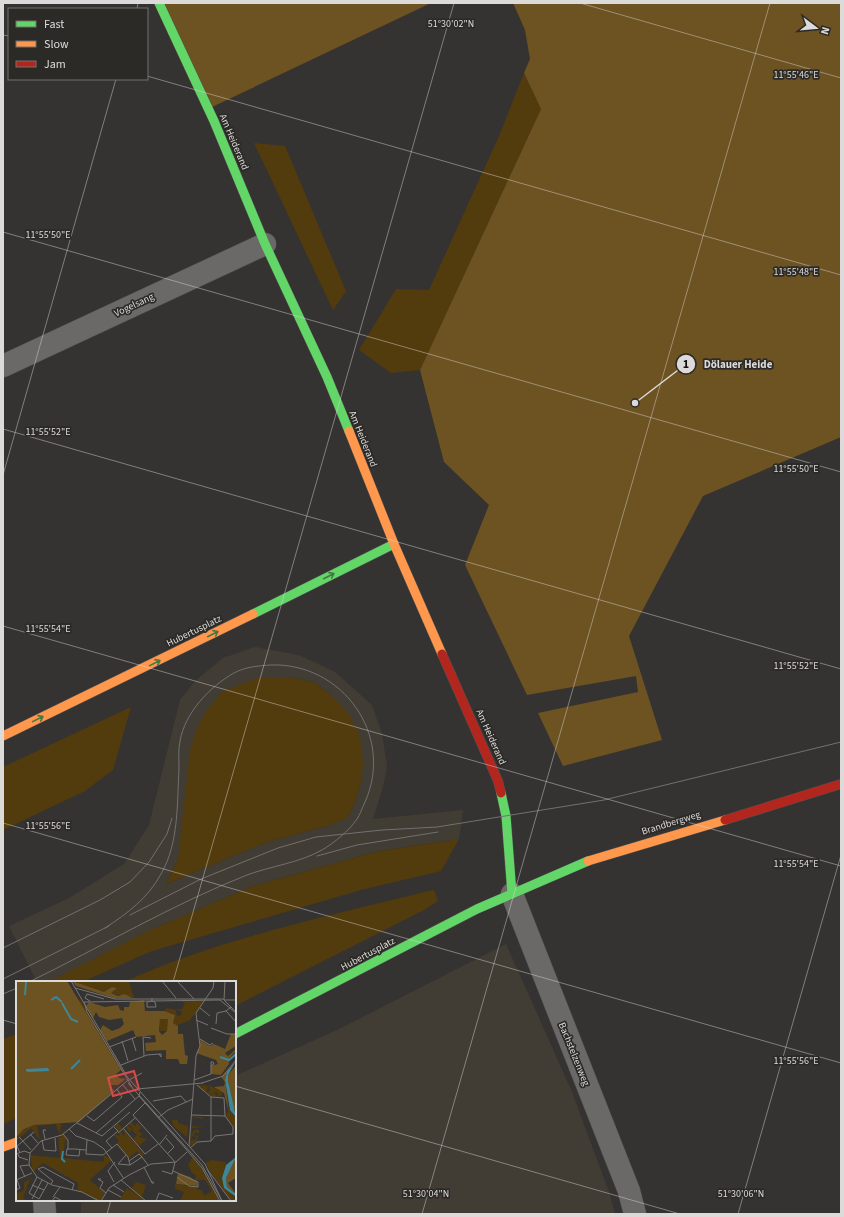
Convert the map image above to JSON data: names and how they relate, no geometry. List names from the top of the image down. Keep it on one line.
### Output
{"streets":{"street":["Am Heiderand","Vogelsang","Hubertusplatz","Brandbergweg","Bachstelzenweg"]},"crossings":[["Am Heiderand","Vogelsang"],["Am Heiderand","Hubertusplatz"],["Am Heiderand","Brandbergweg"],["Am Heiderand","Bachstelzenweg"],["Hubertusplatz","Brandbergweg"],["Hubertusplatz","Bachstelzenweg"],["Brandbergweg","Bachstelzenweg"]],"one_way":["Hubertusplatz"],"places":["Dölauer Heide"],"legend":["Fast","Slow","Jam"],"north":"right","coordinates":["51°30'02\"N","11°55'46\"E","11°55'50\"E","11°55'48\"E","11°55'52\"E","11°55'54\"E","11°55'56\"E","51°30'04\"N","51°30'06\"N"]}
